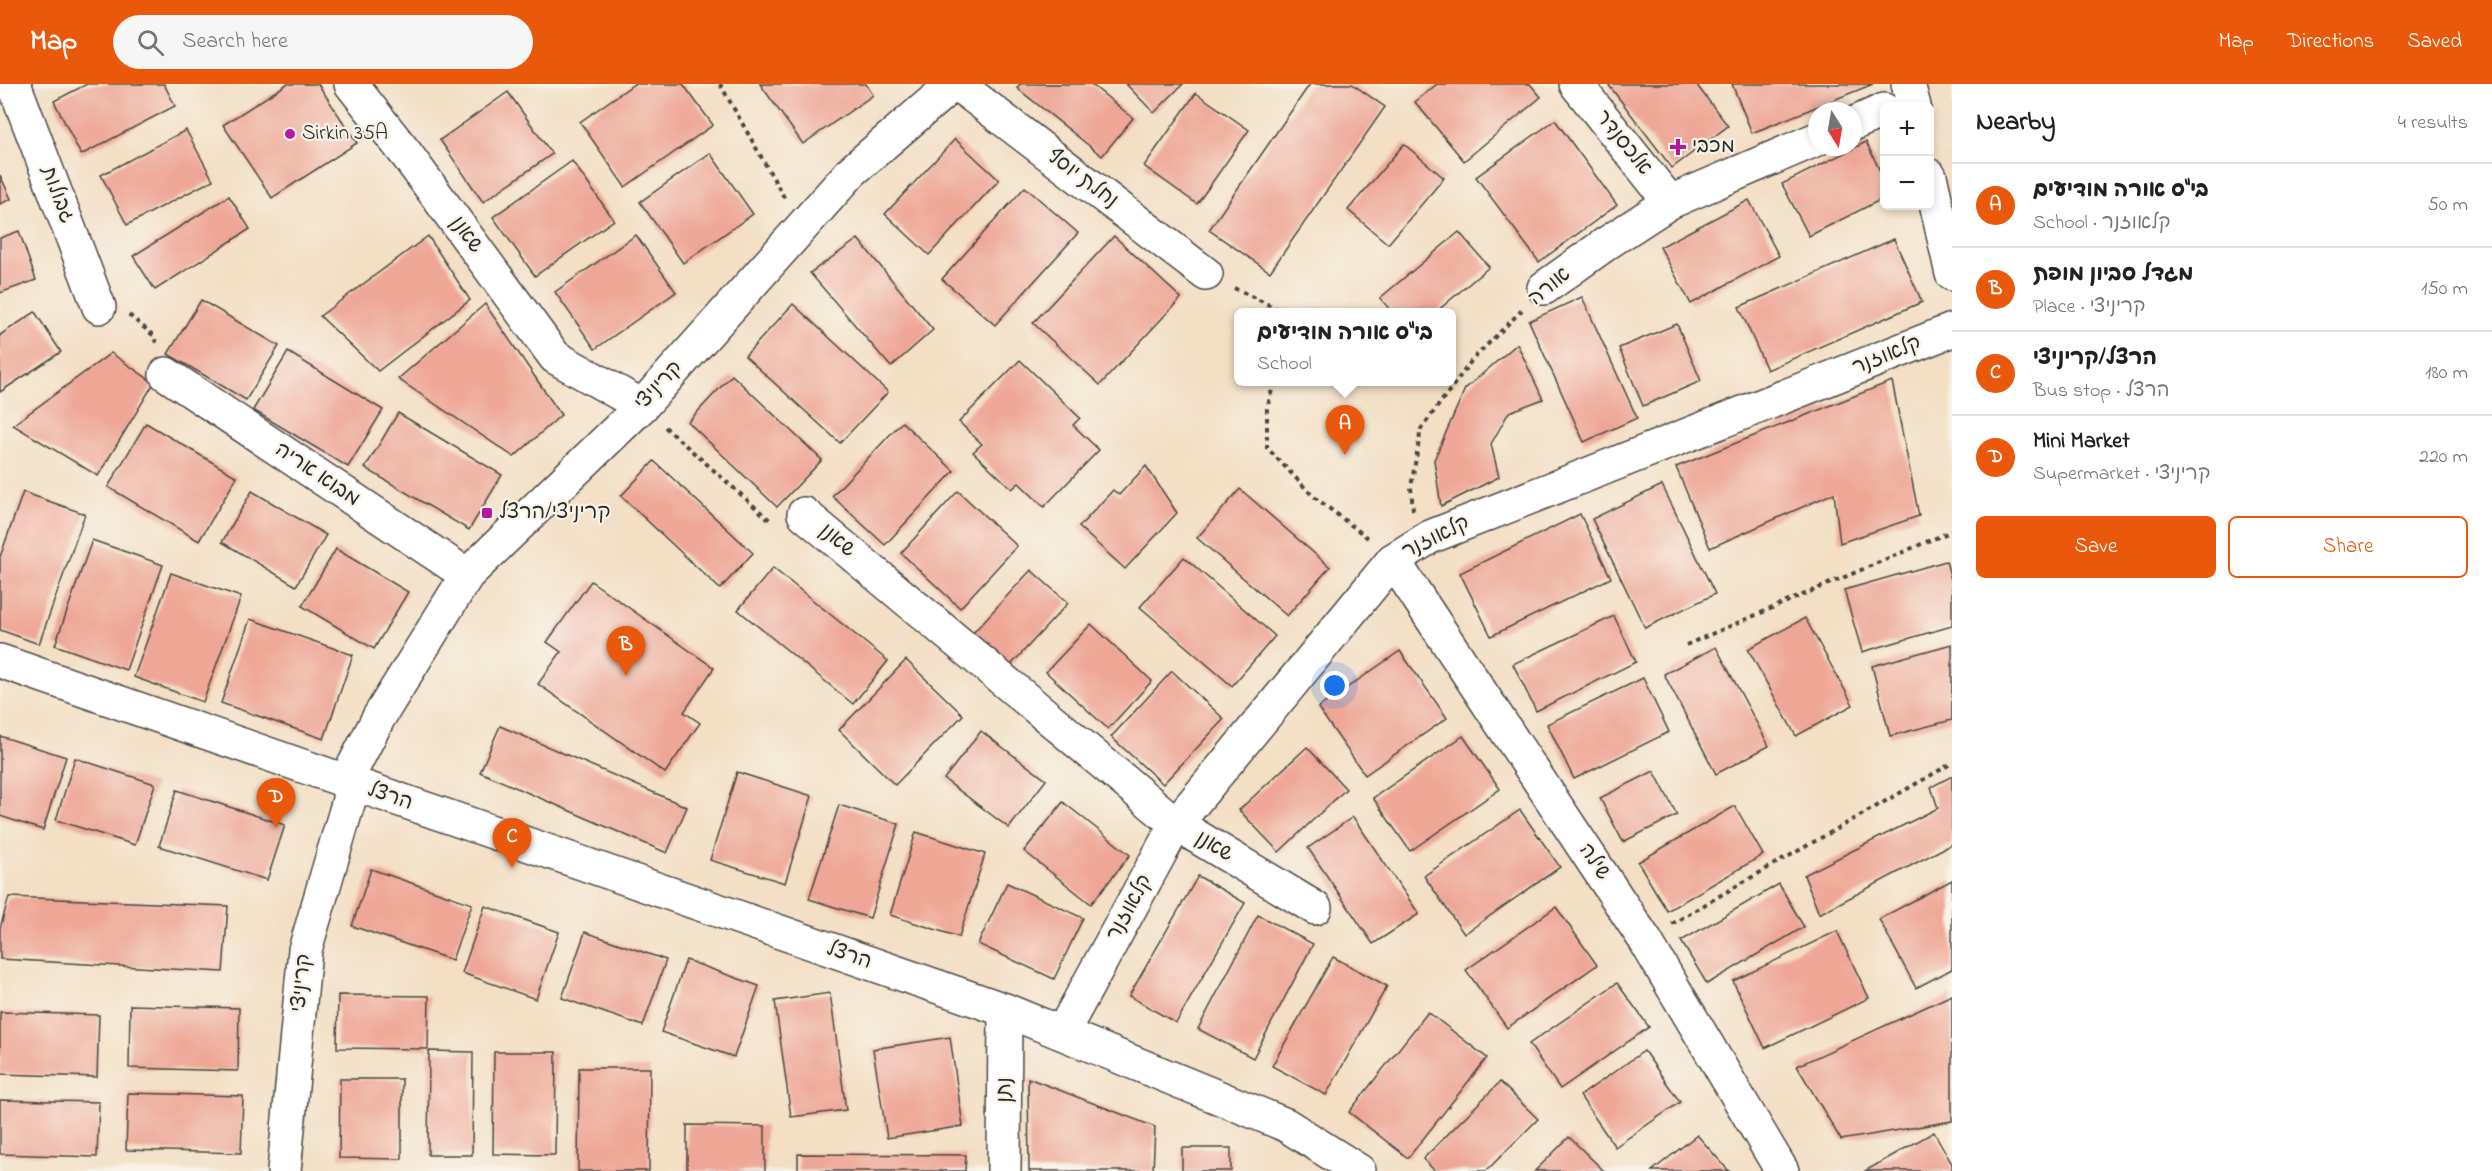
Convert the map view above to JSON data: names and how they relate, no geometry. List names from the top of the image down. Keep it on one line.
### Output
{"streets":{"street":["אלכסנדר","נחלת יוסף","גבולות","שאנן","אורה","קלאוזנר","קריניצי","מבוא אריה","הרצל","שילה","נתן"]},"crossings":[["אלכסנדר","אורה"],["נחלת יוסף","קריניצי"],["שאנן","קלאוזנר"],["שאנן","קריניצי"],["אורה","קלאוזנר"],["קלאוזנר","הרצל"],["קלאוזנר","שילה"],["קריניצי","מבוא אריה"],["קריניצי","הרצל"],["הרצל","נתן"]],"places":{"other":["Sirkin 35A"],"health":["מכבי"],"transit":["קריניצי/הרצל"]},"north":"bottom","page":{"header":"Map","search":"Search here","nav":["Map","Directions","Saved"],"heading":["Nearby","4 results"],"map_buttons":["+","−"],"list":[{"mark":"A","name":"בי\"ס אורה מודיעים","note":"School · קלאוזנר","value":"50 m"},{"mark":"B","name":"מגדל סביון מופת","note":"Place · קריניצי","value":"150 m"},{"mark":"C","name":"הרצל/קריניצי","note":"Bus stop · הרצל","value":"180 m"},{"mark":"D","name":"Mini Market","note":"Supermarket · קריניצי","value":"220 m"}],"popup":["בי\"ס אורה מודיעים","School"],"pins":["A","B","D","C"],"buttons":["Save","Share"]}}
